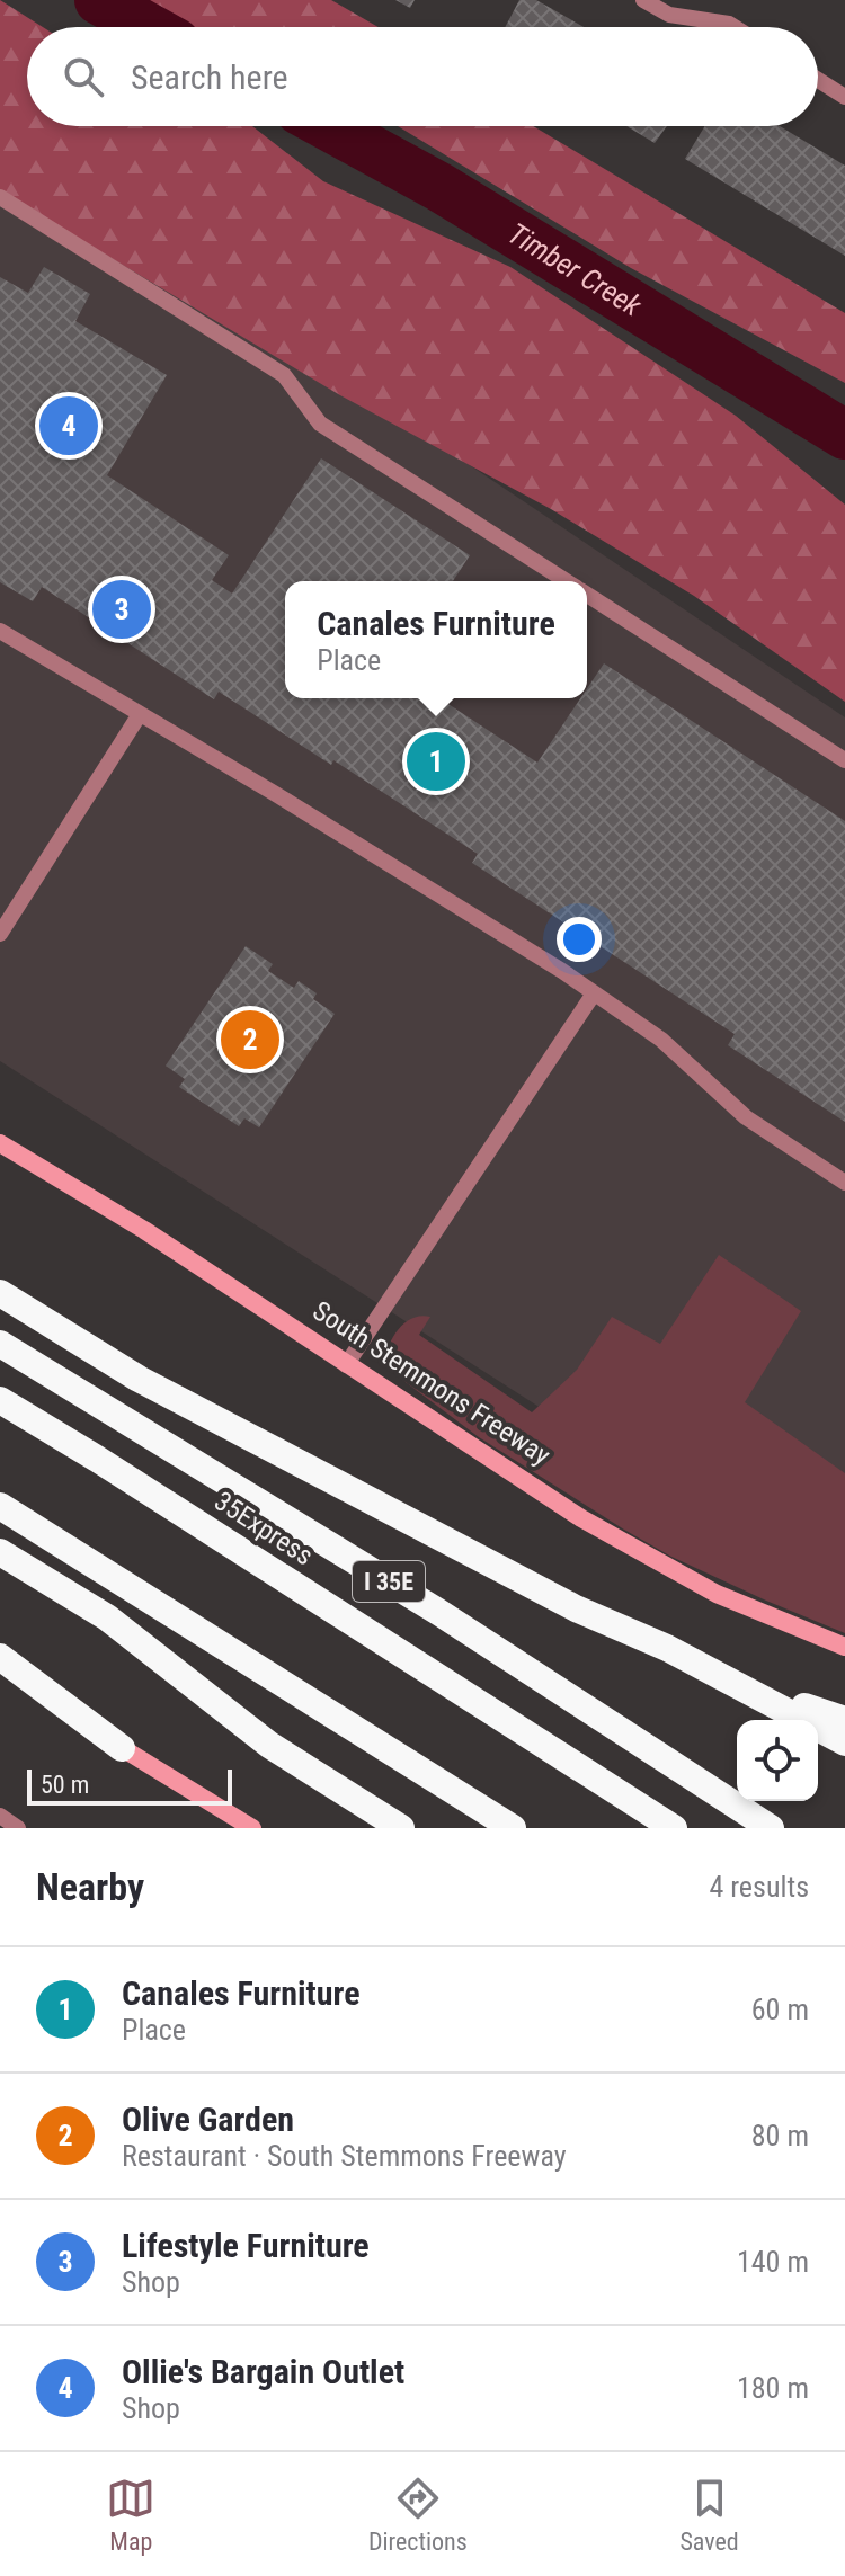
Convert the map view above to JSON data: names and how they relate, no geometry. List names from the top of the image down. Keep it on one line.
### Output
{"streets":{"highway":["35Express","I 35E"],"main road":["South Stemmons Freeway"]},"water":["Timber Creek"],"scale_bar":"50 m","page":{"search":"Search here","pins":["4","3","1","2"],"popup":["Canales Furniture","Place"],"scale":"50 m","heading":["Nearby","4 results"],"list":[{"mark":"1","name":"Canales Furniture","note":"Place","value":"60 m"},{"mark":"2","name":"Olive Garden","note":"Restaurant · South Stemmons Freeway","value":"80 m"},{"mark":"3","name":"Lifestyle Furniture","note":"Shop","value":"140 m"},{"mark":"4","name":"Ollie's Bargain Outlet","note":"Shop","value":"180 m"}],"nav":["Map","Directions","Saved"]}}
